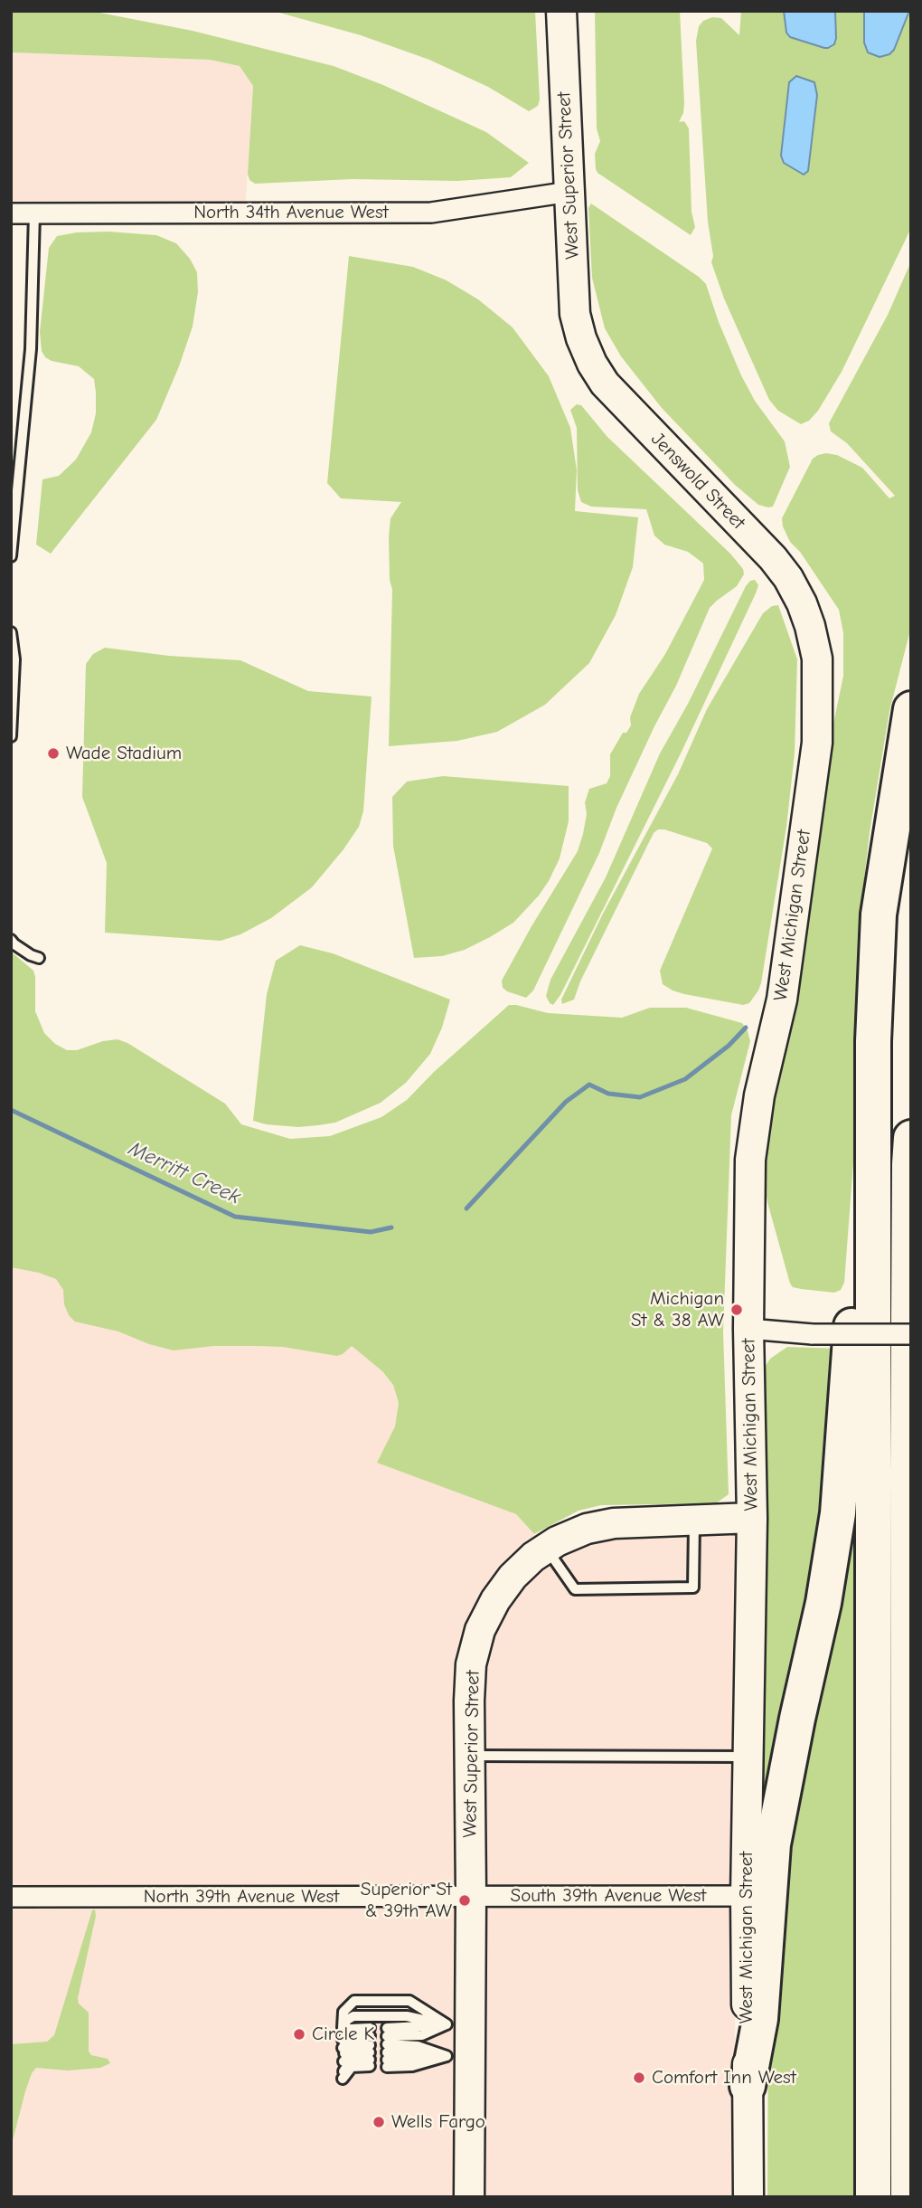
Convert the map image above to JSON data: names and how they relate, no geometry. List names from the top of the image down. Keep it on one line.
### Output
{"streets":{"street":["West Superior Street","North 34th Avenue West","Jenswold Street","West Michigan Street","South 39th Avenue West","North 39th Avenue West"]},"crossings":[["West Superior Street","North 34th Avenue West"],["West Superior Street","Jenswold Street"],["West Superior Street","West Michigan Street"],["West Superior Street","South 39th Avenue West"],["West Superior Street","North 39th Avenue West"],["Jenswold Street","West Michigan Street"],["West Michigan Street","South 39th Avenue West"],["South 39th Avenue West","North 39th Avenue West"]],"water":["Merritt Creek"],"places":["Wade Stadium","Michigan St & 38 AW","Superior St & 39th AW","Circle K","Comfort Inn West","Wells Fargo"]}
